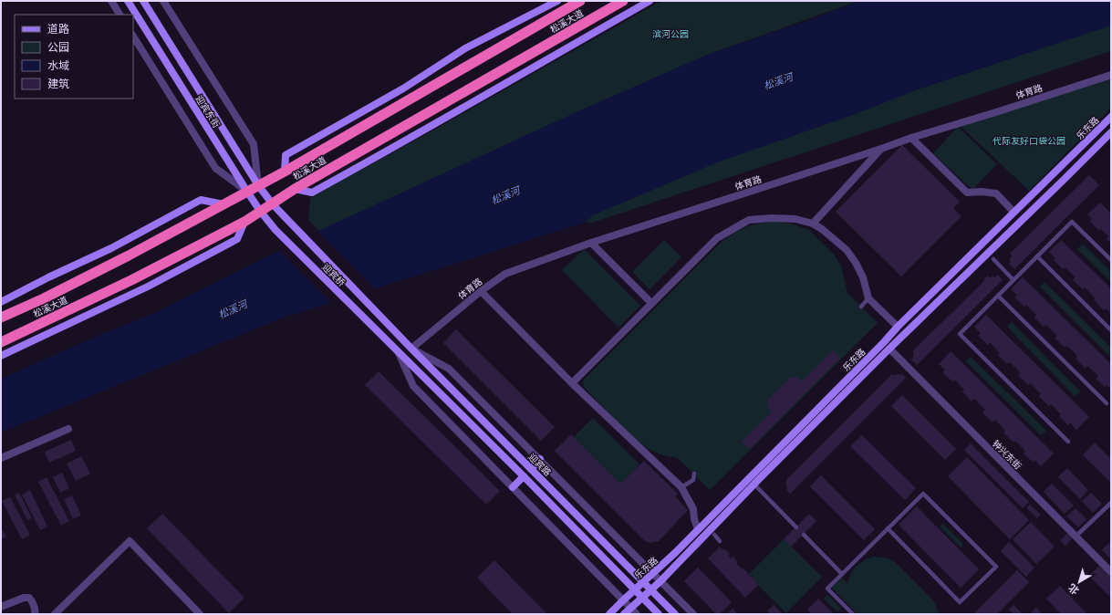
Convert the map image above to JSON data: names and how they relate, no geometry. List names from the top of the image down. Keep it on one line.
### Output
{"streets":{"highway":["松溪大道"],"main road":["迎宾东街","乐东路","迎宾桥","迎宾路"],"street":["体育路","钟兴东街"]},"crossings":[["松溪大道","迎宾东街"],["体育路","迎宾路"],["迎宾东街","迎宾桥"],["乐东路","钟兴东街"],["乐东路","迎宾路"],["迎宾桥","迎宾路"]],"water":["松溪河"],"parks":["滨河公园","代际友好口袋公园"],"legend":["道路","公园","水域","建筑"],"north":"bottom left"}
